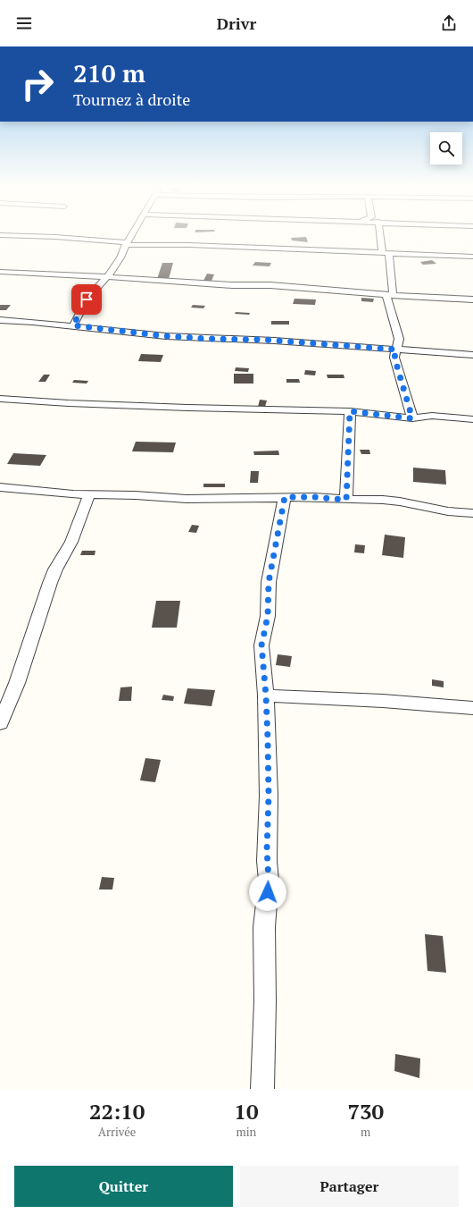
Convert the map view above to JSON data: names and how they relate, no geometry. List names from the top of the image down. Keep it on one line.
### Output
{"page":{"header":"Drivr","turn":["210 m","Tournez à droite"],"eta":["22:10","Arrivée","10","min","730","m"],"buttons":["Quitter","Partager"]}}
